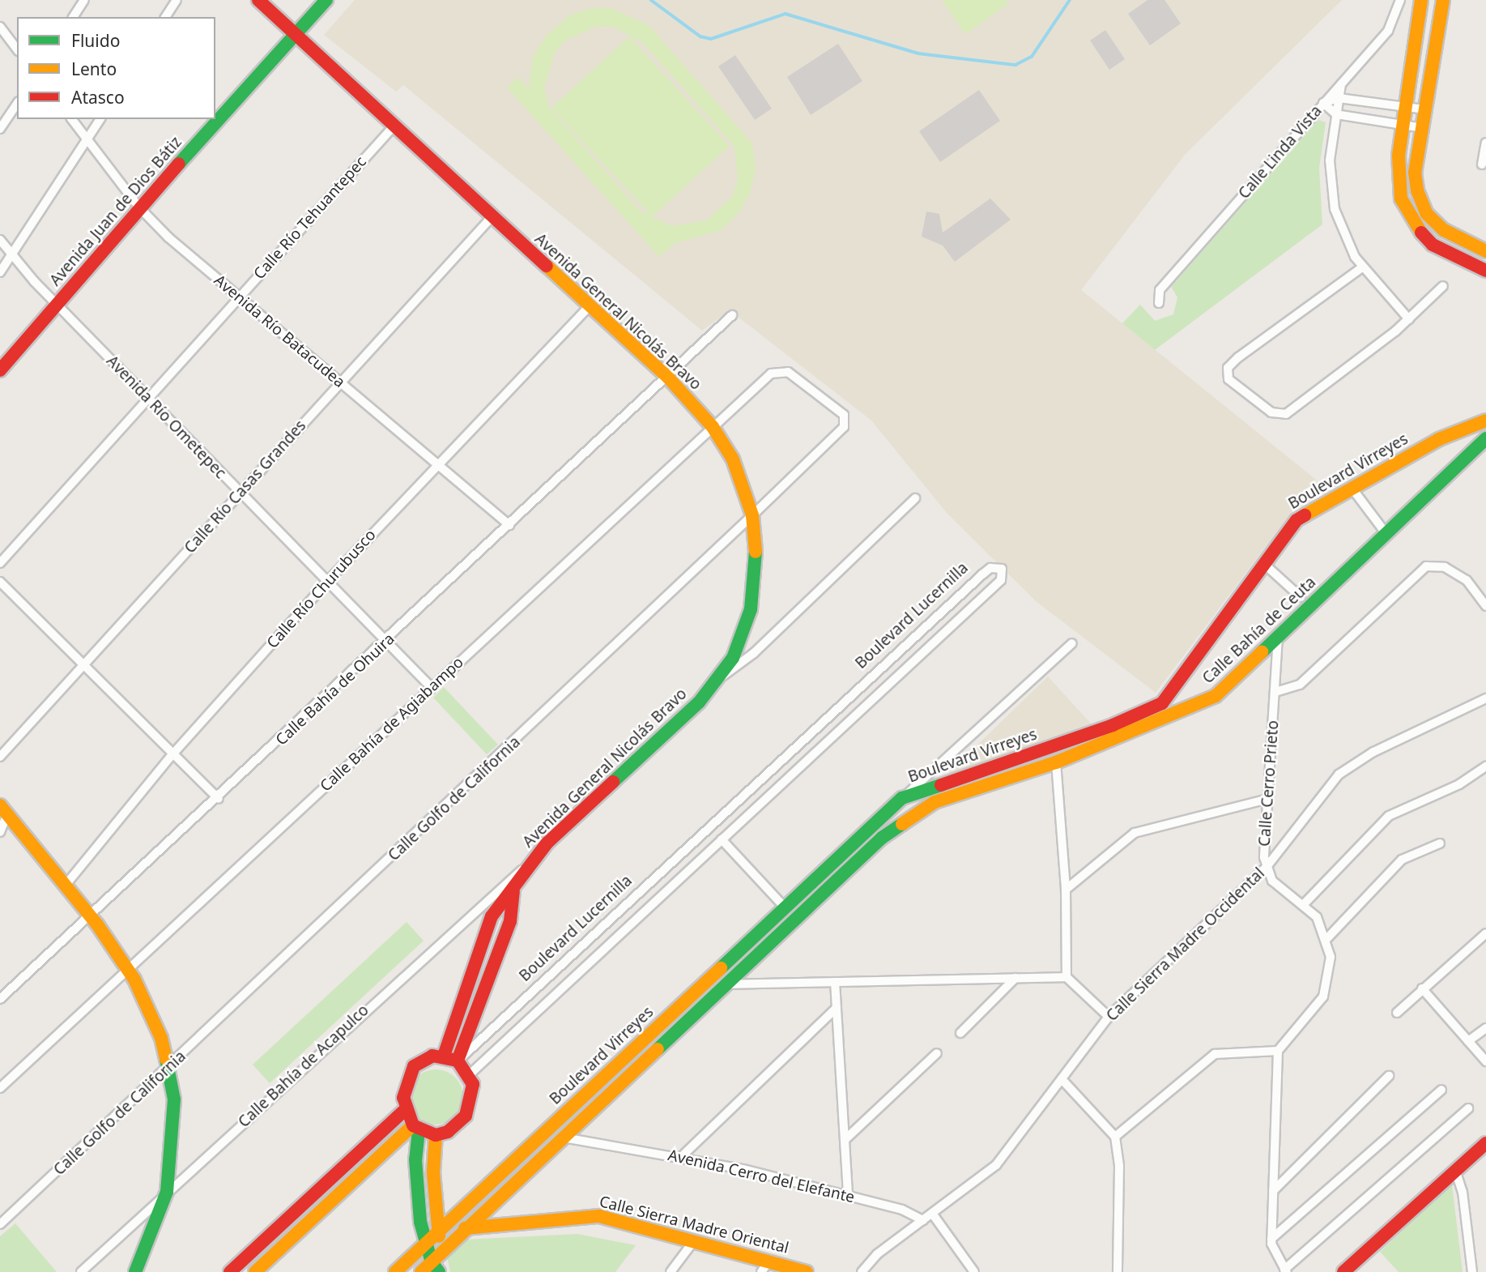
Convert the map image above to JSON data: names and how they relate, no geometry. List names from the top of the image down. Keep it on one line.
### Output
{"streets":{"street":["Calle Linda Vista","Avenida Juan de Dios Bátiz","Calle Río Tehuantepec","Avenida General Nicolás Bravo","Avenida Río Batacudea","Avenida Río Ometepec","Boulevard Virreyes","Calle Río Casas Grandes","Calle Río Churubusco","Boulevard Lucernilla","Calle Bahía de Ceuta","Calle Bahía de Ohuira","Calle Bahía de Agiabampo","Calle Cerro Prieto","Calle Golfo de California","Calle Sierra Madre Occidental","Calle Bahía de Acapulco","Avenida Cerro del Elefante","Calle Sierra Madre Oriental"]},"crossings":[["Avenida Juan de Dios Bátiz","Avenida General Nicolás Bravo"],["Avenida Juan de Dios Bátiz","Avenida Río Batacudea"],["Avenida Juan de Dios Bátiz","Avenida Río Ometepec"],["Calle Río Tehuantepec","Avenida General Nicolás Bravo"],["Calle Río Tehuantepec","Avenida Río Batacudea"],["Calle Río Tehuantepec","Avenida Río Ometepec"],["Avenida General Nicolás Bravo","Calle Río Casas Grandes"],["Avenida General Nicolás Bravo","Calle Río Churubusco"],["Avenida General Nicolás Bravo","Boulevard Lucernilla"],["Avenida General Nicolás Bravo","Calle Bahía de Ohuira"],["Avenida General Nicolás Bravo","Calle Bahía de Agiabampo"],["Avenida General Nicolás Bravo","Calle Golfo de California"],["Avenida General Nicolás Bravo","Calle Bahía de Acapulco"],["Avenida Río Batacudea","Calle Río Casas Grandes"],["Avenida Río Batacudea","Calle Río Churubusco"],["Avenida Río Batacudea","Calle Bahía de Ohuira"],["Avenida Río Ometepec","Calle Río Casas Grandes"],["Avenida Río Ometepec","Calle Río Churubusco"],["Avenida Río Ometepec","Calle Bahía de Ohuira"],["Avenida Río Ometepec","Calle Bahía de Agiabampo"],["Boulevard Virreyes","Calle Bahía de Ceuta"],["Boulevard Virreyes","Calle Sierra Madre Oriental"],["Calle Bahía de Ceuta","Calle Cerro Prieto"],["Calle Bahía de Agiabampo","Calle Golfo de California"],["Calle Cerro Prieto","Calle Sierra Madre Occidental"],["Calle Sierra Madre Occidental","Avenida Cerro del Elefante"]],"legend":["Fluido","Lento","Atasco"]}
